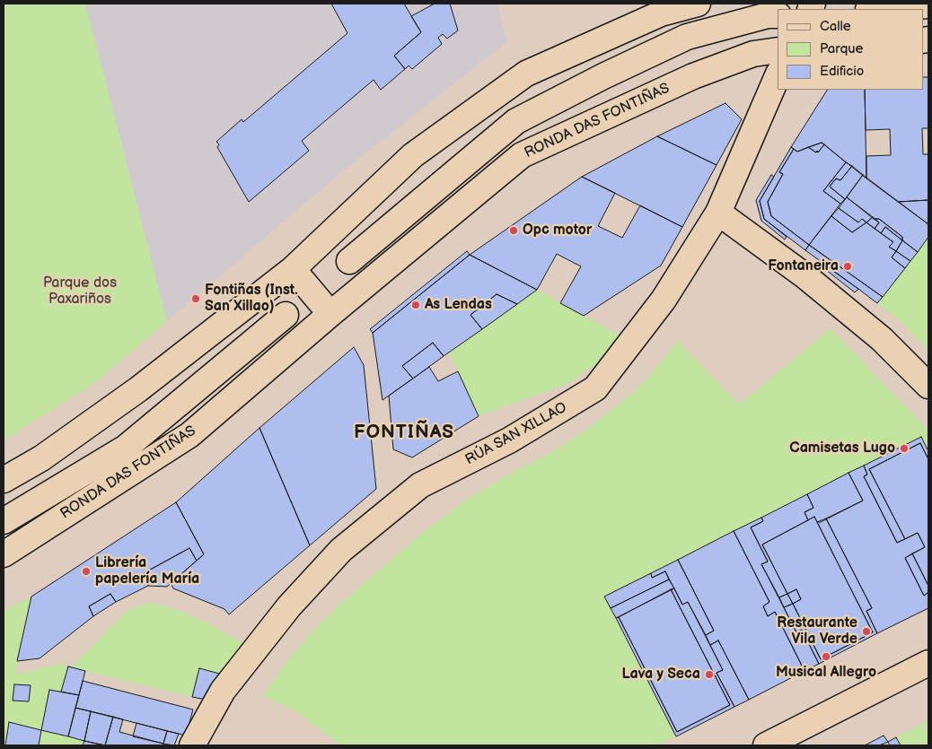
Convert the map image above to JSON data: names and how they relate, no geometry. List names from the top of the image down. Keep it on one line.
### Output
{"streets":{"street":["RONDA DAS FONTIÑAS","RÚA SAN XILLAO"]},"districts":["FONTIÑAS"],"parks":["Parque dos Paxariños"],"places":["Opc motor","Fontaneira","Fontiñas (Inst. San Xillao)","As Lendas","Camisetas Lugo","Librería papelería María","Restaurante Vila Verde","Musical Allegro","Lava y Seca"],"legend":["Calle","Parque","Edificio"]}
